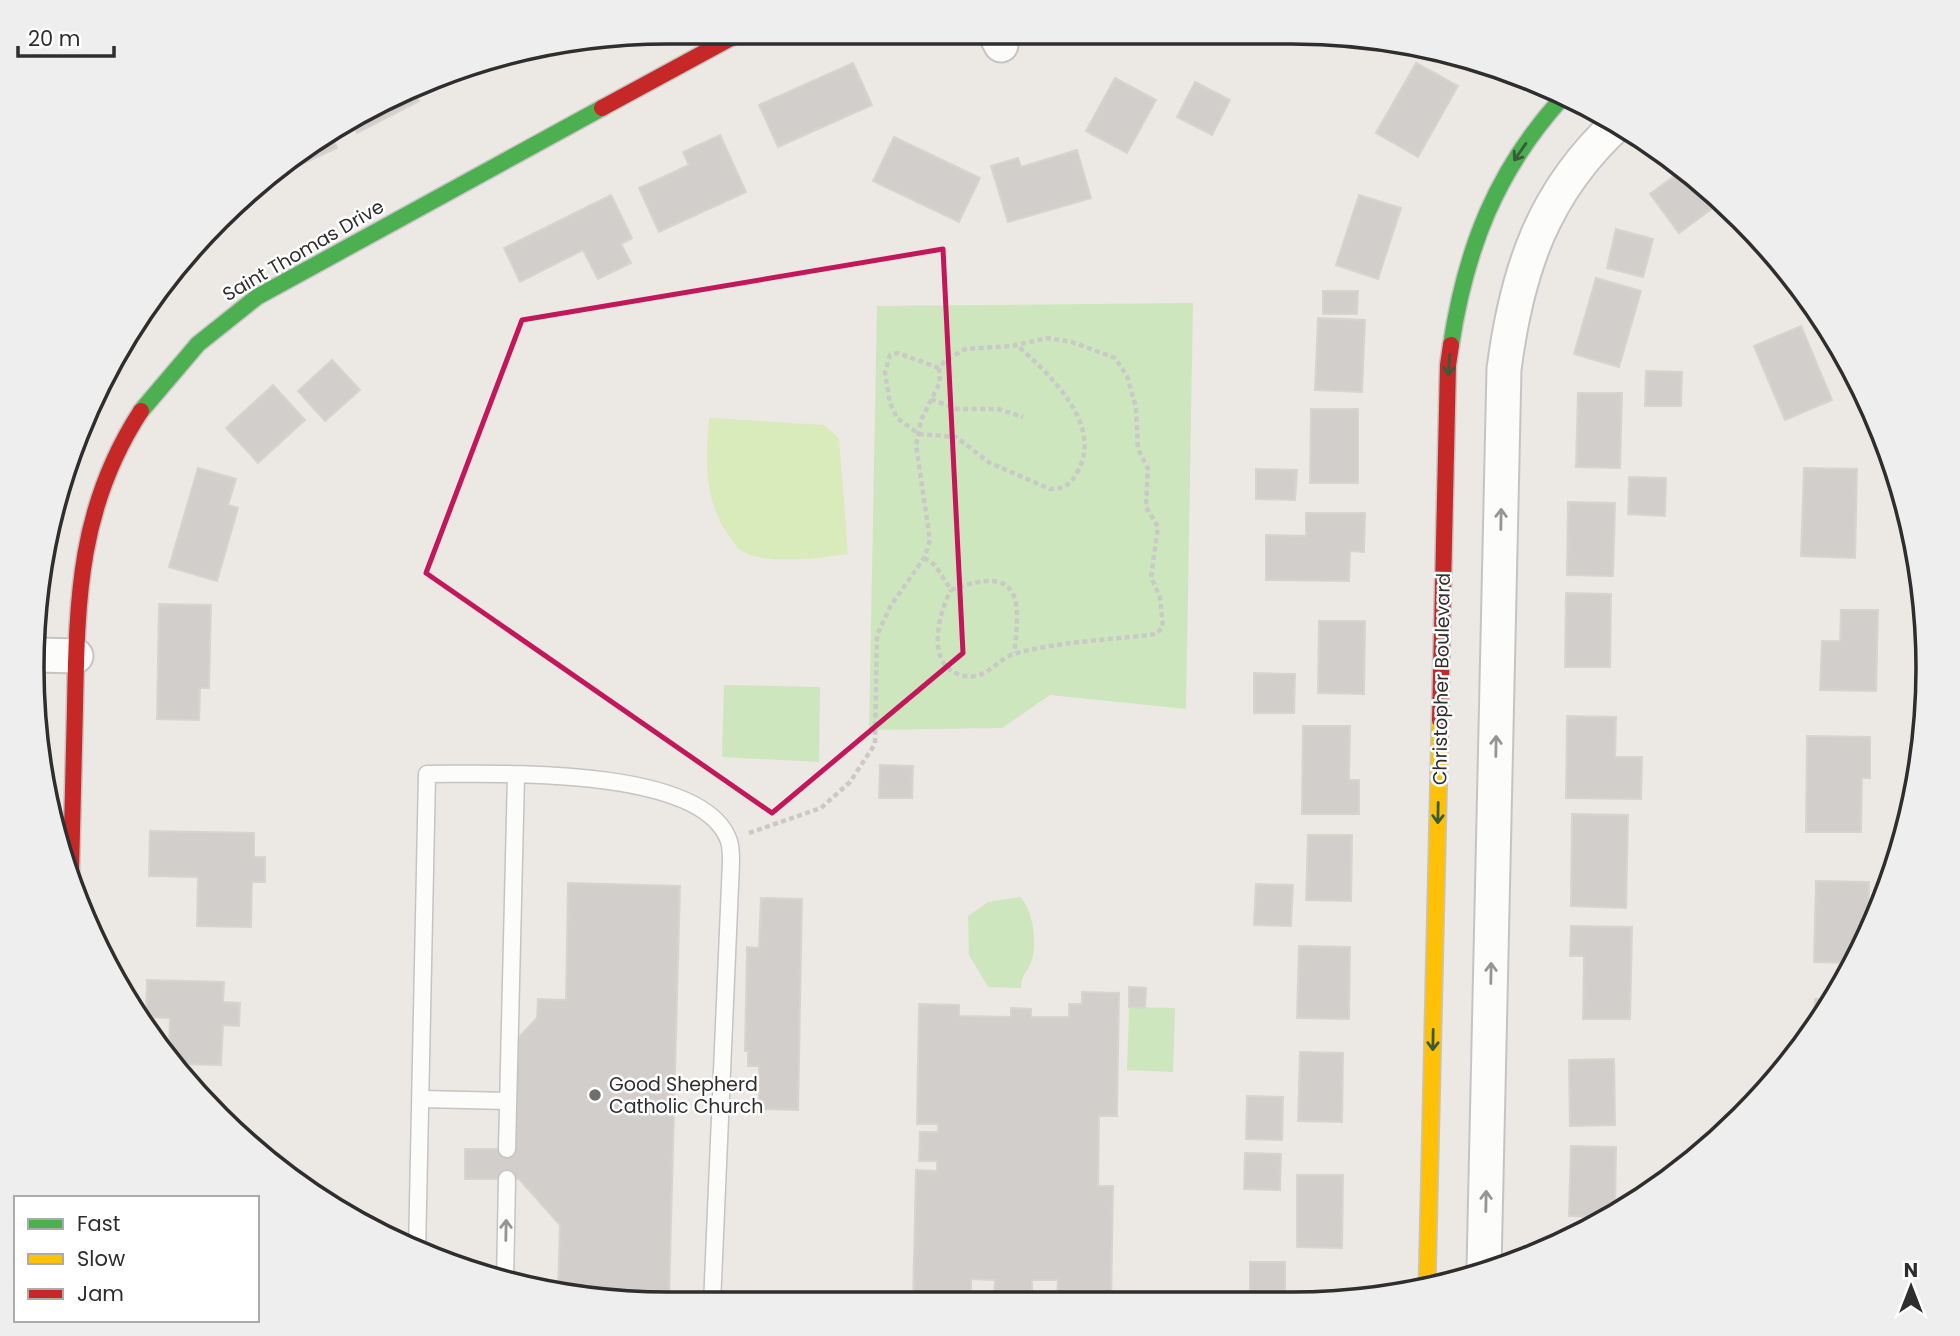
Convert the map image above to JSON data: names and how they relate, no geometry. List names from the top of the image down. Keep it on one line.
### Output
{"streets":{"street":["Saint Thomas Drive","Christopher Boulevard"]},"places":["Good Shepherd Catholic Church"],"legend":["Fast","Slow","Jam"],"scale_bar":"20 m","north":"top"}
